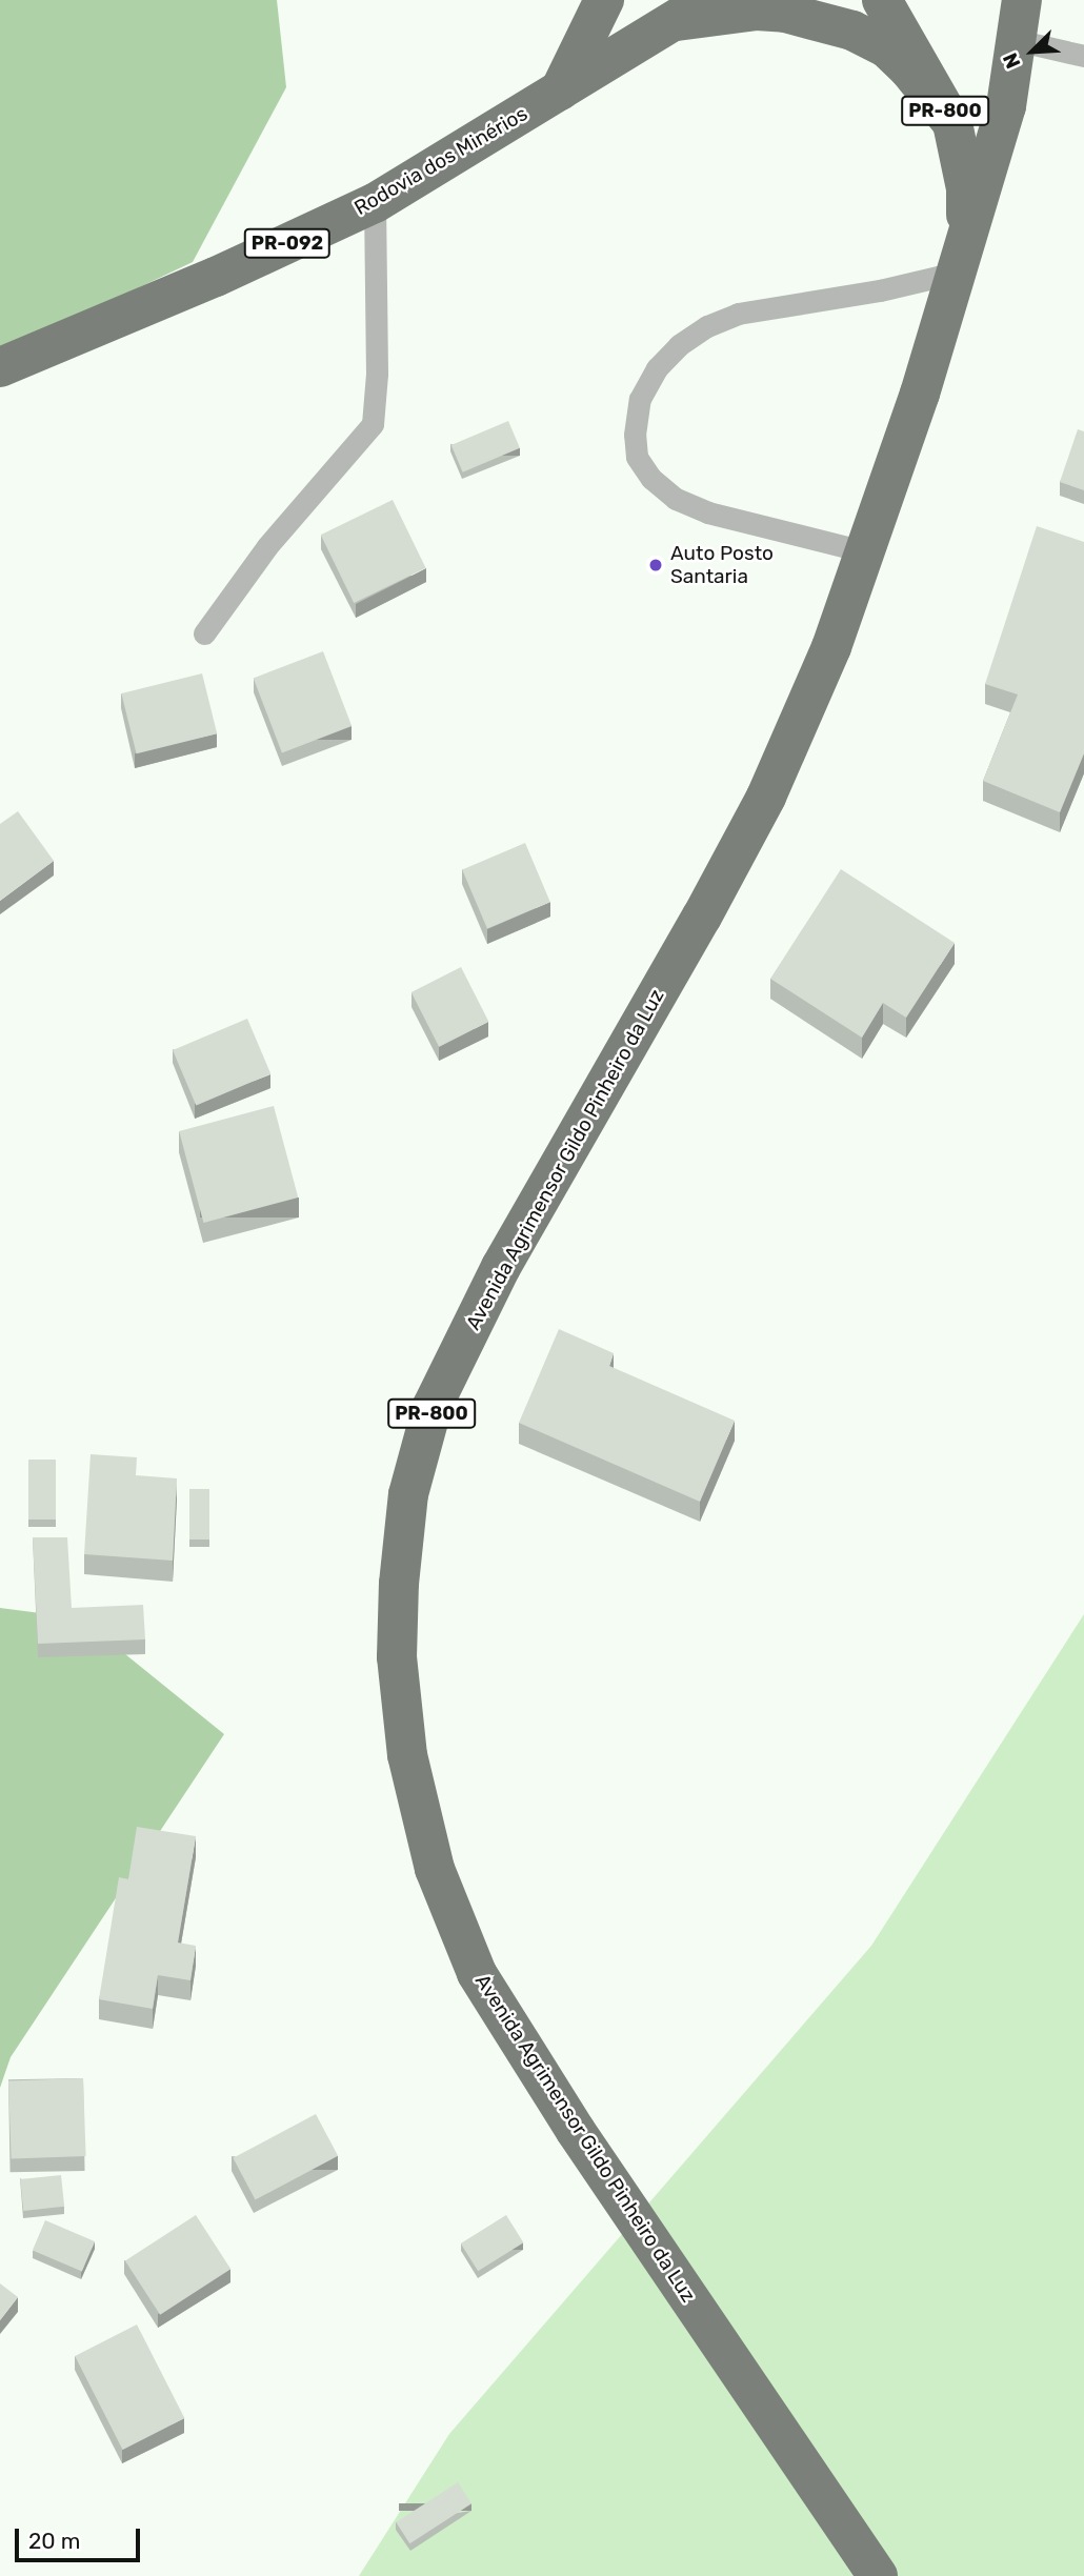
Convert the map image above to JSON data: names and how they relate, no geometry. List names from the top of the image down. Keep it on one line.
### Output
{"streets":{"main road":["PR-800","Rodovia dos Minérios","PR-092","Avenida Agrimensor Gildo Pinheiro da Luz"]},"places":["Auto Posto Santaria"],"scale_bar":"20 m","north":"bottom left"}
